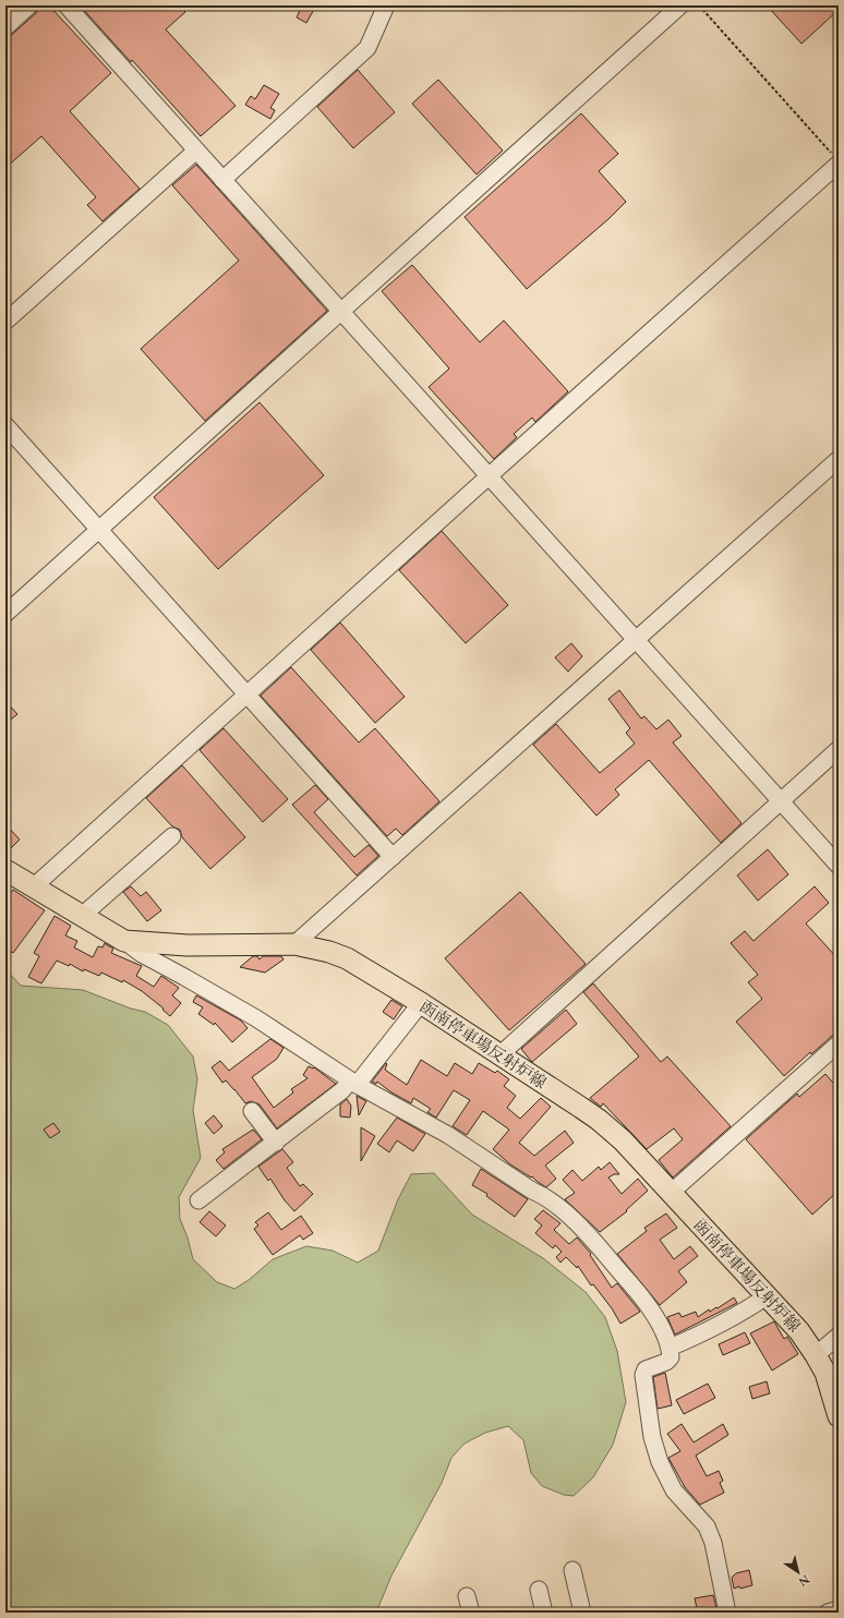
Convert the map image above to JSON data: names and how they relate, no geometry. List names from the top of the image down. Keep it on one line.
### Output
{"streets":{"main road":["函南停車場反射炉線"]},"north":"bottom right"}
